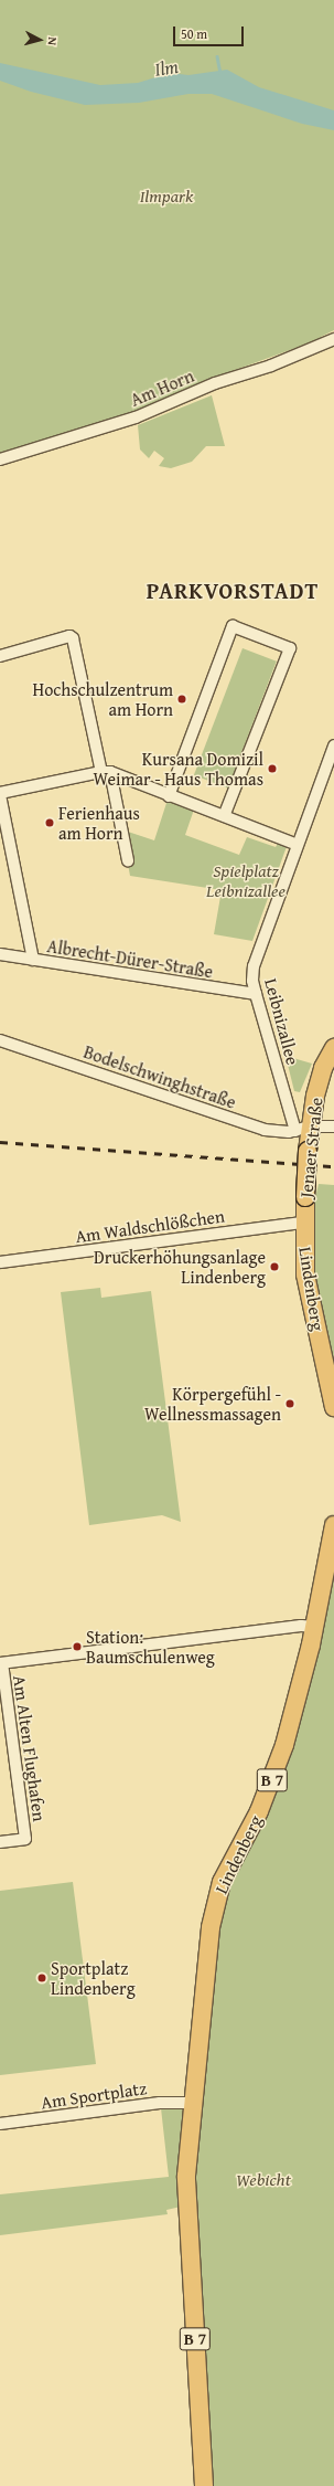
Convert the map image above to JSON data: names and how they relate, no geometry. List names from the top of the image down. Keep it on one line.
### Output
{"streets":{"main road":["Jenaer Straße","Lindenberg","B 7"],"street":["Am Horn","Albrecht-Dürer-Straße","Leibnizallee","Bodelschwinghstraße","Am Waldschlößchen","Am Alten Flughafen","Am Sportplatz"]},"crossings":[["Albrecht-Dürer-Straße","Leibnizallee"],["Leibnizallee","Bodelschwinghstraße"],["Leibnizallee","Jenaer Straße"],["Bodelschwinghstraße","Jenaer Straße"],["Jenaer Straße","Am Waldschlößchen"],["Jenaer Straße","Lindenberg"],["Am Waldschlößchen","Lindenberg"],["Lindenberg","Am Sportplatz"]],"districts":["PARKVORSTADT"],"water":["Ilm"],"parks":["Ilmpark","Spielplatz Leibnizallee","Webicht"],"places":["Hochschulzentrum am Horn","Kursana Domizil Weimar - Haus Thomas","Ferienhaus am Horn","Druckerhöhungsanlage Lindenberg","Körpergefühl - Wellnessmassagen","Station: Baumschulenweg","Sportplatz Lindenberg"],"scale_bar":"50 m","north":"right"}
